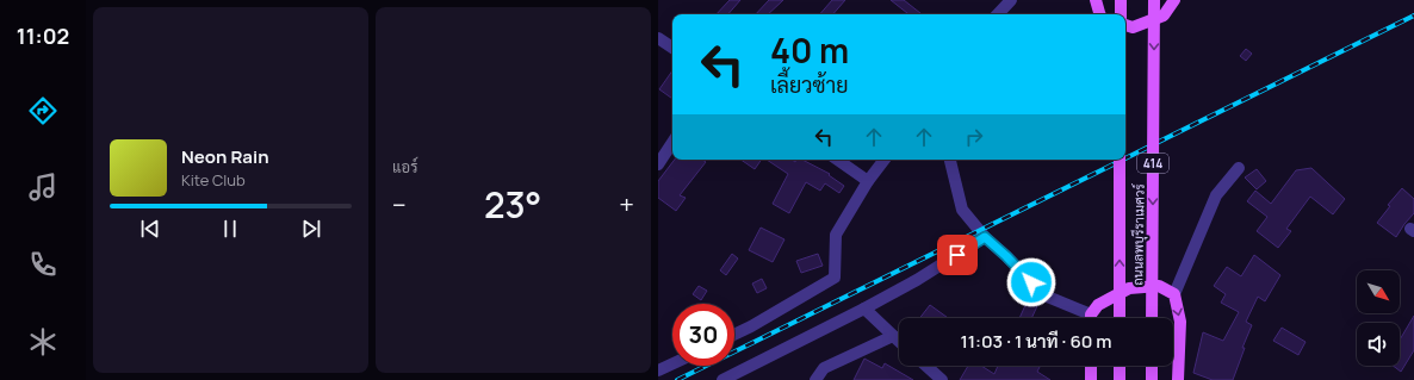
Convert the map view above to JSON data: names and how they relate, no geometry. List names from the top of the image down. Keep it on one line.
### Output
{"streets":{"main road":["414","ถนนลพบุรีราเมศวร์"]},"north":"bottom right","page":{"tabs":"11:02","tile":"แอร์","turn":["40 m","เลี้ยวซ้าย"],"song":["Neon Rain","Kite Club"],"heat":["−","23°","+"],"limit":"30","trip":"11:03 · 1 นาที · 60 m"}}
